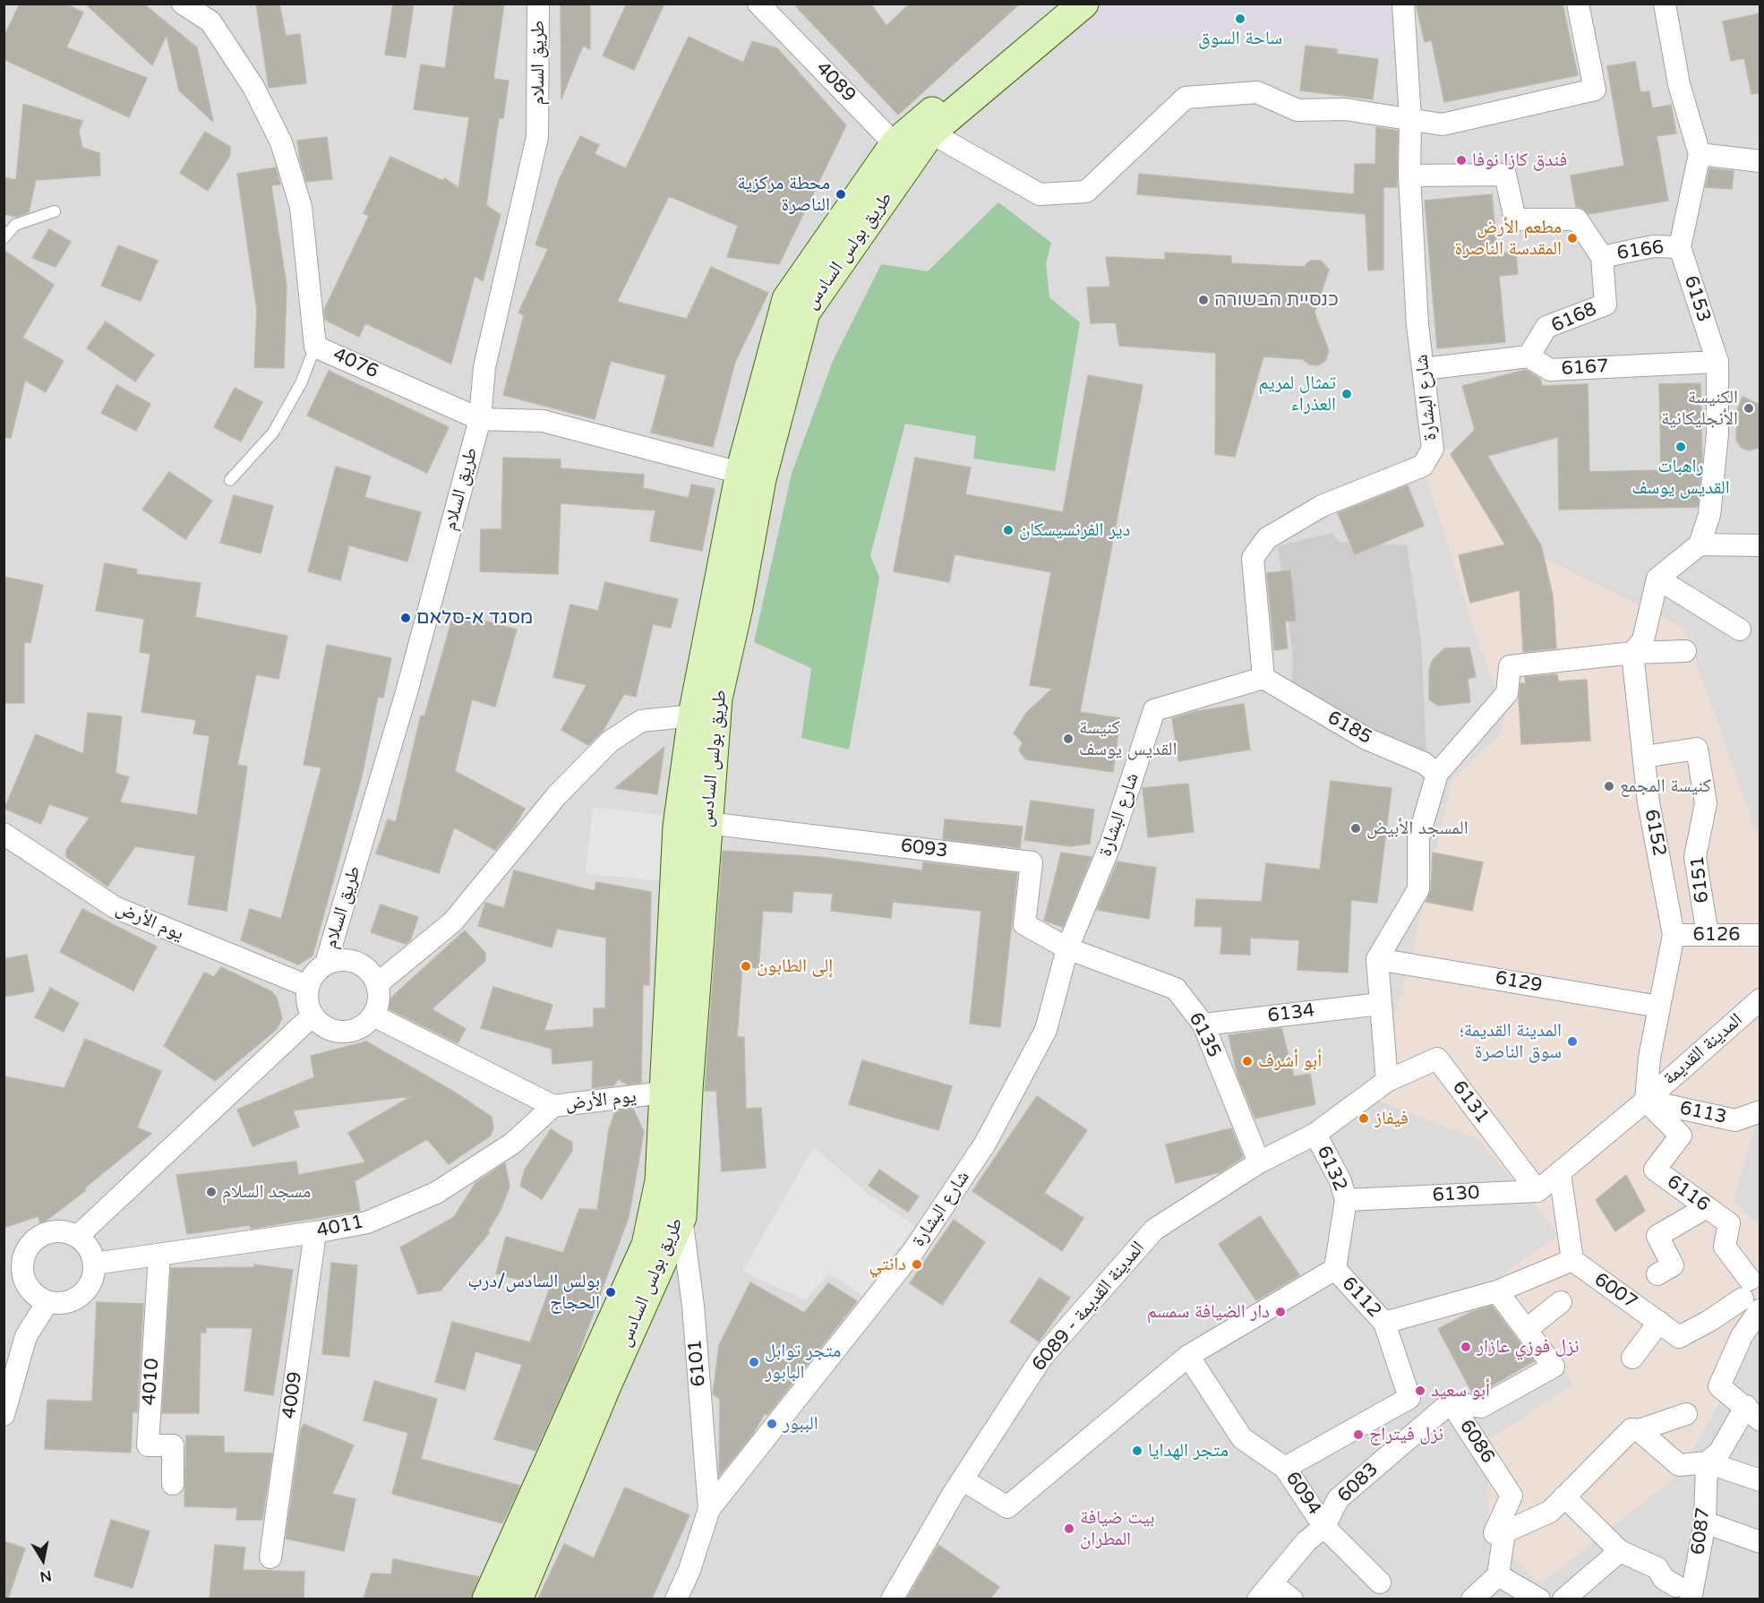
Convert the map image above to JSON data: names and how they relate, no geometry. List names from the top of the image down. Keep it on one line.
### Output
{"streets":{"street":["طريق السلام","4089","طريق بولس السادس","6166","6153","6168","4076","6167","شارع البشارة","6185","6152","6093","6151","يوم الأرض","6126","6129","6134","6135","المدينة القديمة","6131","6113","6132","6116","6130","4011","6007","6112","المدينة القديمة - 6089","6101","4010","4009","6086","6083","6094","6087"]},"crossings":[["طريق السلام","4076"],["طريق السلام","يوم الأرض"],["4089","طريق بولس السادس"],["طريق بولس السادس","4076"],["طريق بولس السادس","6093"],["طريق بولس السادس","يوم الأرض"],["طريق بولس السادس","6101"],["6166","6153"],["6166","6168"],["6153","6167"],["6168","6167"],["6168","شارع البشارة"],["شارع البشارة","6185"],["شارع البشارة","6093"],["شارع البشارة","6135"],["شارع البشارة","6101"],["6152","6151"],["6152","6126"],["6152","6129"],["6152","المدينة القديمة"],["6152","6113"],["6152","6116"],["6093","6135"],["6151","6126"],["يوم الأرض","4011"],["6134","6135"],["6135","المدينة القديمة - 6089"],["المدينة القديمة","6113"],["المدينة القديمة","6116"],["6131","6130"],["6131","المدينة القديمة - 6089"],["6113","6116"],["6132","6130"],["6132","6112"],["6132","المدينة القديمة - 6089"],["6116","6007"],["4011","4010"],["4011","4009"],["6007","6112"],["6112","المدينة القديمة - 6089"],["6112","6086"],["6112","6094"],["6086","6083"],["6083","6094"]],"places":["ساحة السوق","فندق كازا نوفا","محطة مركزية الناصرة","مطعم الأرض المقدسة الناصرة","כנסיית הבשורה","تمثال لمريم العذراء","الكنيسة الأنجليكانية","راهبات القديس يوسف","دير الفرنسيسكان","מסגד א-סלאם","كنيسة القديس يوسف","كنيسة المجمع","المسجد الأبيض","إلى الطابون","المدينة القديمة؛ سوق الناصرة","أبو أشرف","فيفاز","مسجد السلام","دانتي","بولس السادس/درب الحجاج","دار الضيافة سمسم","نزل فوزي عازار","متجر توابل البابور","أبو سعيد","الببور","نزل فيتراج","متجر الهدايا","بيت ضيافة المطران"],"north":"bottom"}
